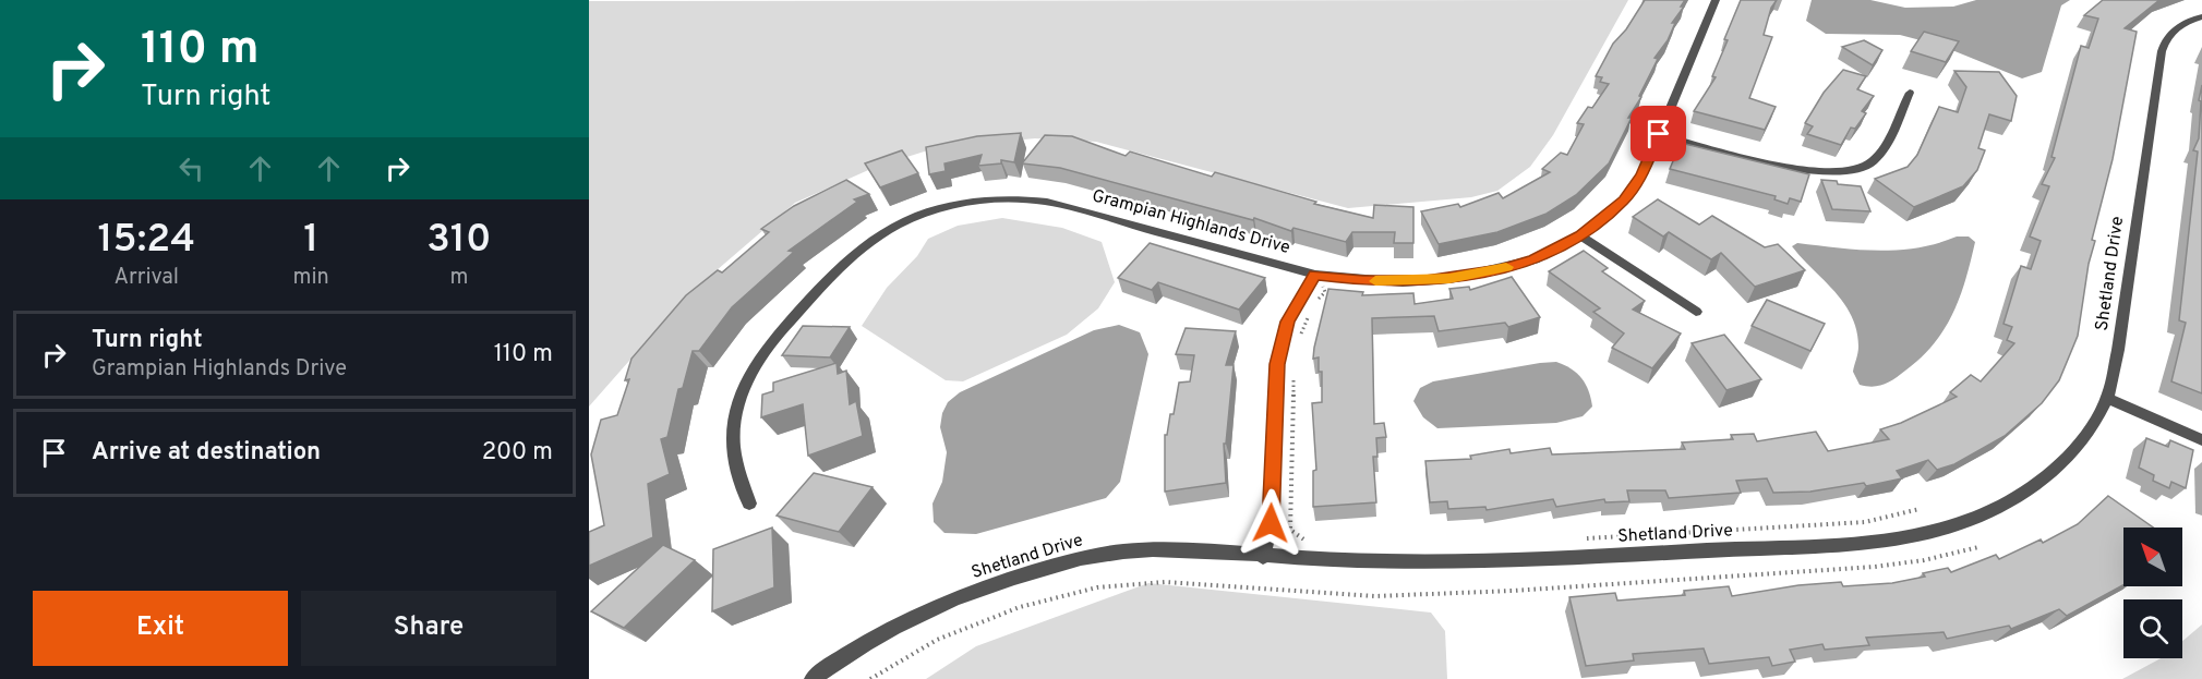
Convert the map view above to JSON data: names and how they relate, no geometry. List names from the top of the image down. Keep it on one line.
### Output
{"streets":{"street":["Grampian Highlands Drive","Shetland Drive"]},"north":"top left","page":{"turn":["110 m","Turn right"],"eta":["15:24","Arrival","1","min","310","m"],"list":[{"name":"Turn right","note":"Grampian Highlands Drive","value":"110 m"},{"name":"Arrive at destination","value":"200 m"}],"buttons":["Exit","Share"]}}
